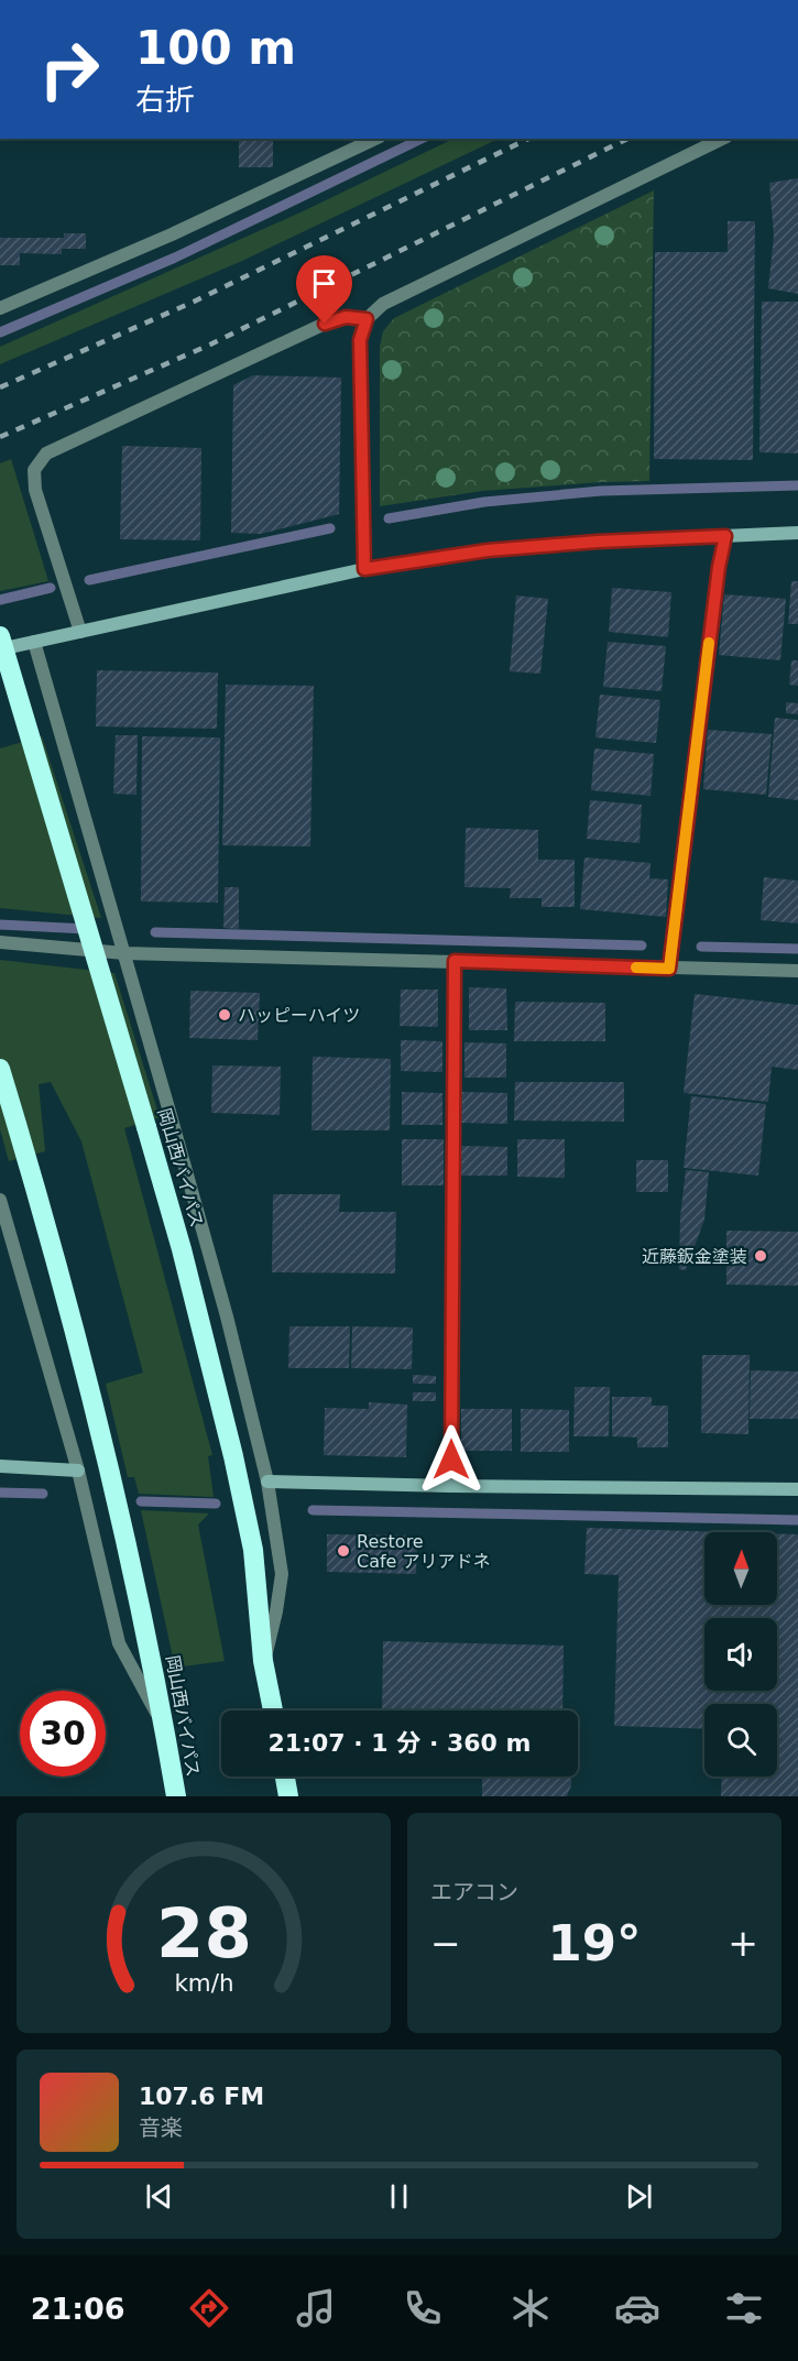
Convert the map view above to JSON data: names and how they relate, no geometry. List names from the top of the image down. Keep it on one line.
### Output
{"streets":{"highway":["岡山西バイパス"]},"places":["ハッピーハイツ","近藤鈑金塗装","Restore Cafe アリアドネ"],"north":"top","page":{"turn":["100 m","右折"],"limit":"30","trip":"21:07 · 1 分 · 360 m","tile":"エアコン","heat":["−","19°","+"],"song":["107.6 FM","音楽"],"tabs":"21:06","gauge":["28","km/h"]}}
